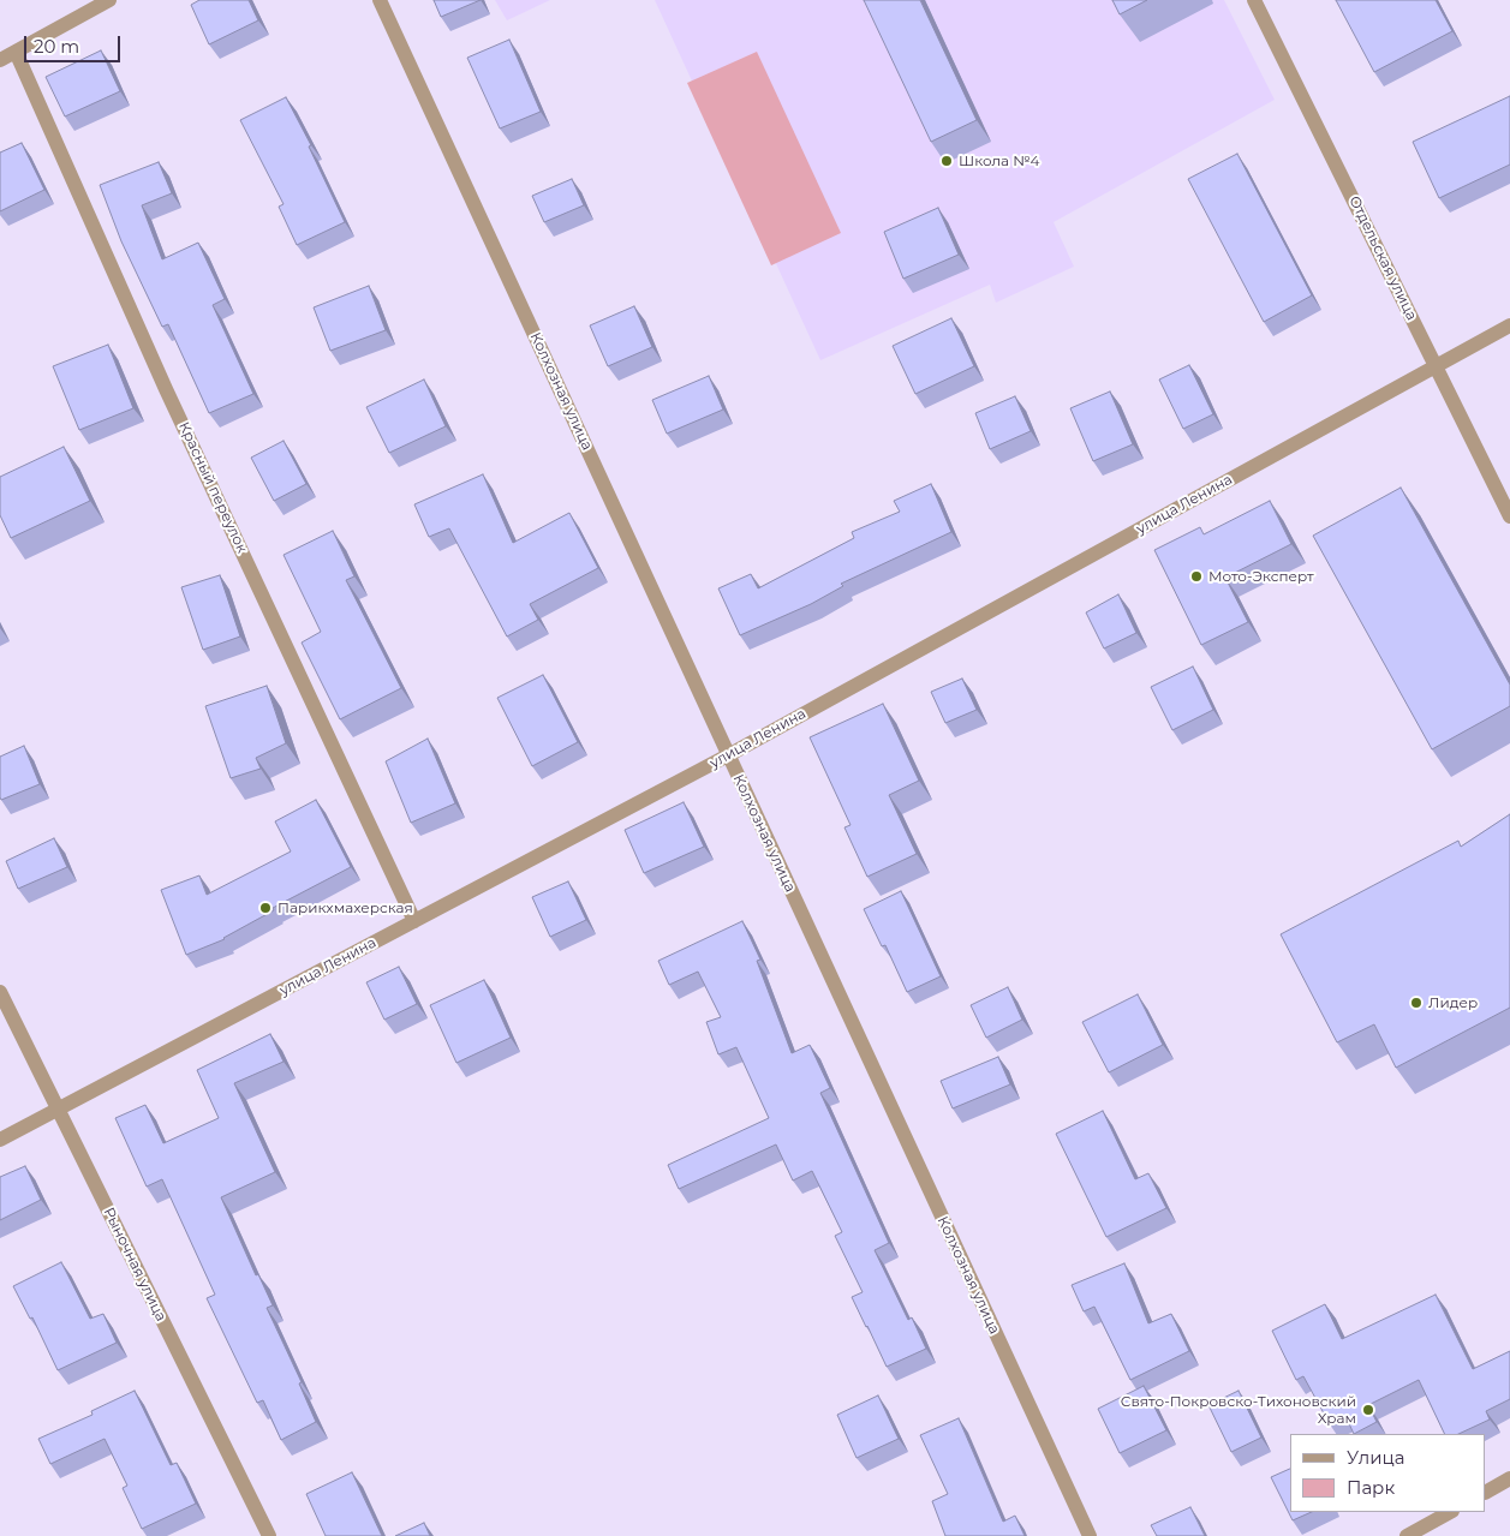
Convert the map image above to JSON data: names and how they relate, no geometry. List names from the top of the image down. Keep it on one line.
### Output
{"streets":{"street":["Отдельская улица","Колхозная улица","Красный переулок","улица Ленина","Рыночная улица"]},"crossings":[["Отдельская улица","улица Ленина"],["Колхозная улица","улица Ленина"],["Красный переулок","улица Ленина"],["улица Ленина","Рыночная улица"]],"places":["Школа №4","Мото-Эксперт","Парикхмахерская","Лидер","Свято-Покровско-Тихоновский Храм"],"legend":["Улица","Парк"],"scale_bar":"20 m"}
